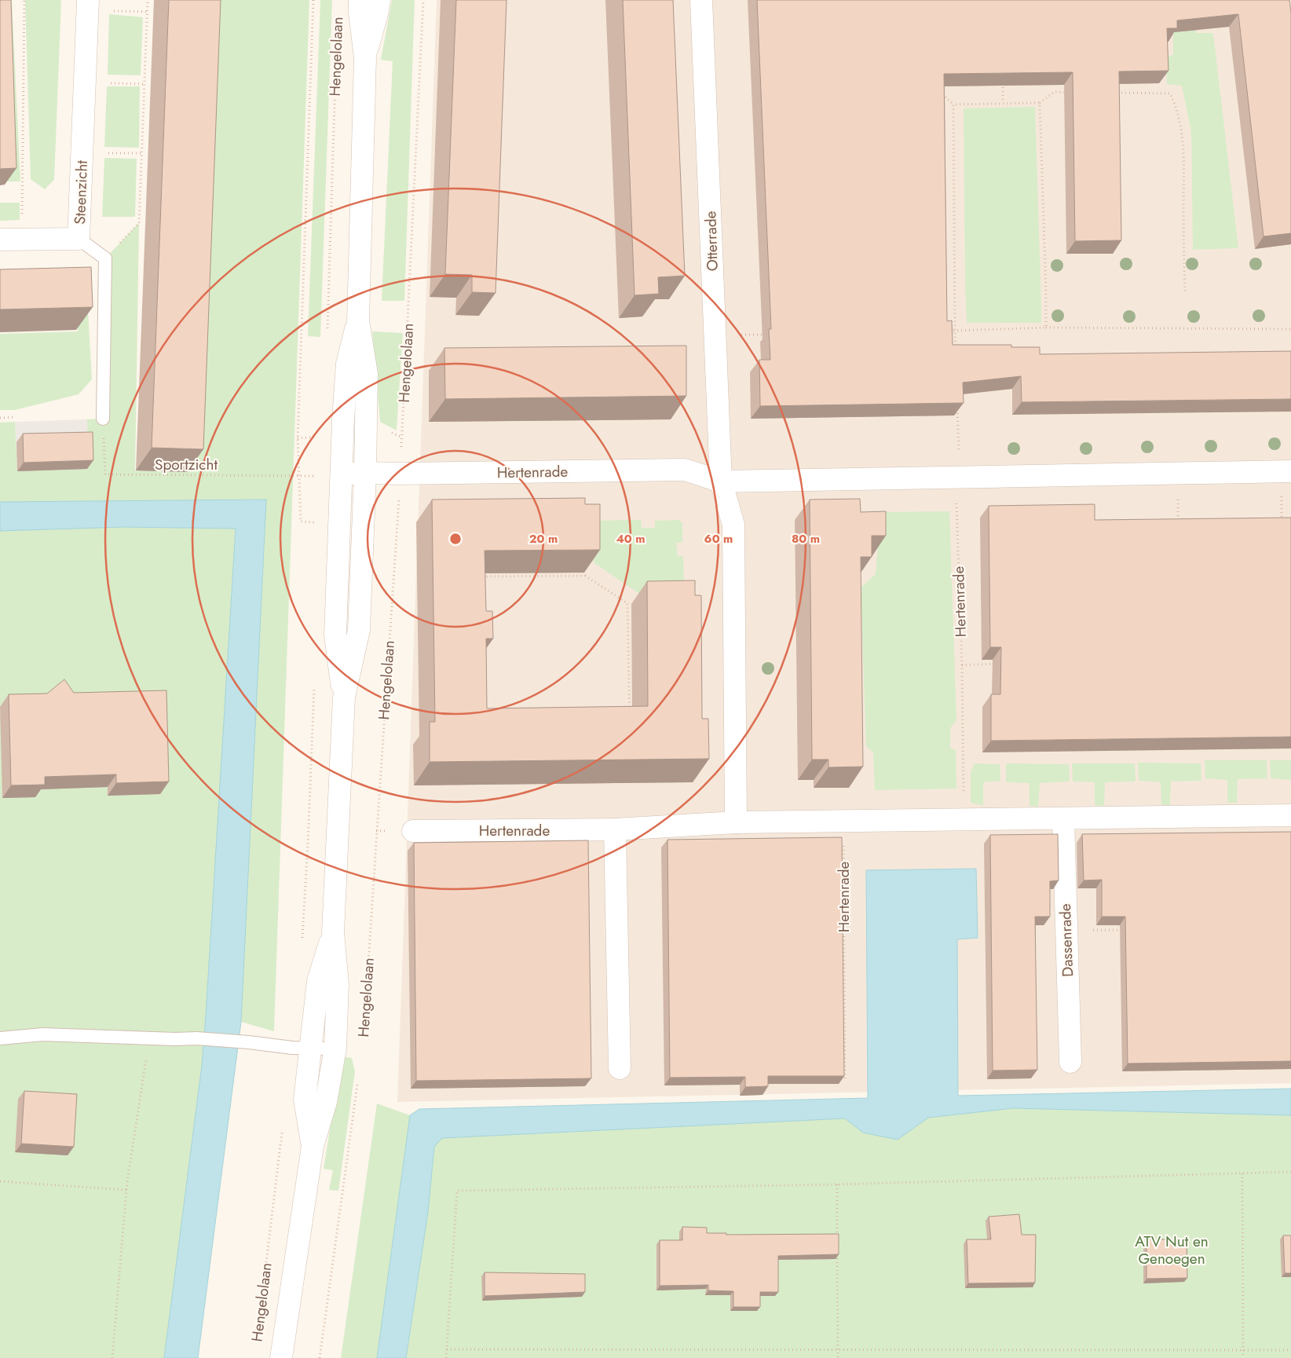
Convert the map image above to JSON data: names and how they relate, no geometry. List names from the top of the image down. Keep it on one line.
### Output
{"streets":{"street":["Hengelolaan","Steenzicht","Otterrade","Hertenrade","Dassenrade"],"path":["Sportzicht"]},"crossings":[["Hengelolaan","Sportzicht"],["Hengelolaan","Hertenrade"],["Otterrade","Hertenrade"],["Sportzicht","Hertenrade"]],"parks":["ATV Nut en Genoegen"],"rings":["20 m","40 m","60 m","80 m"]}
